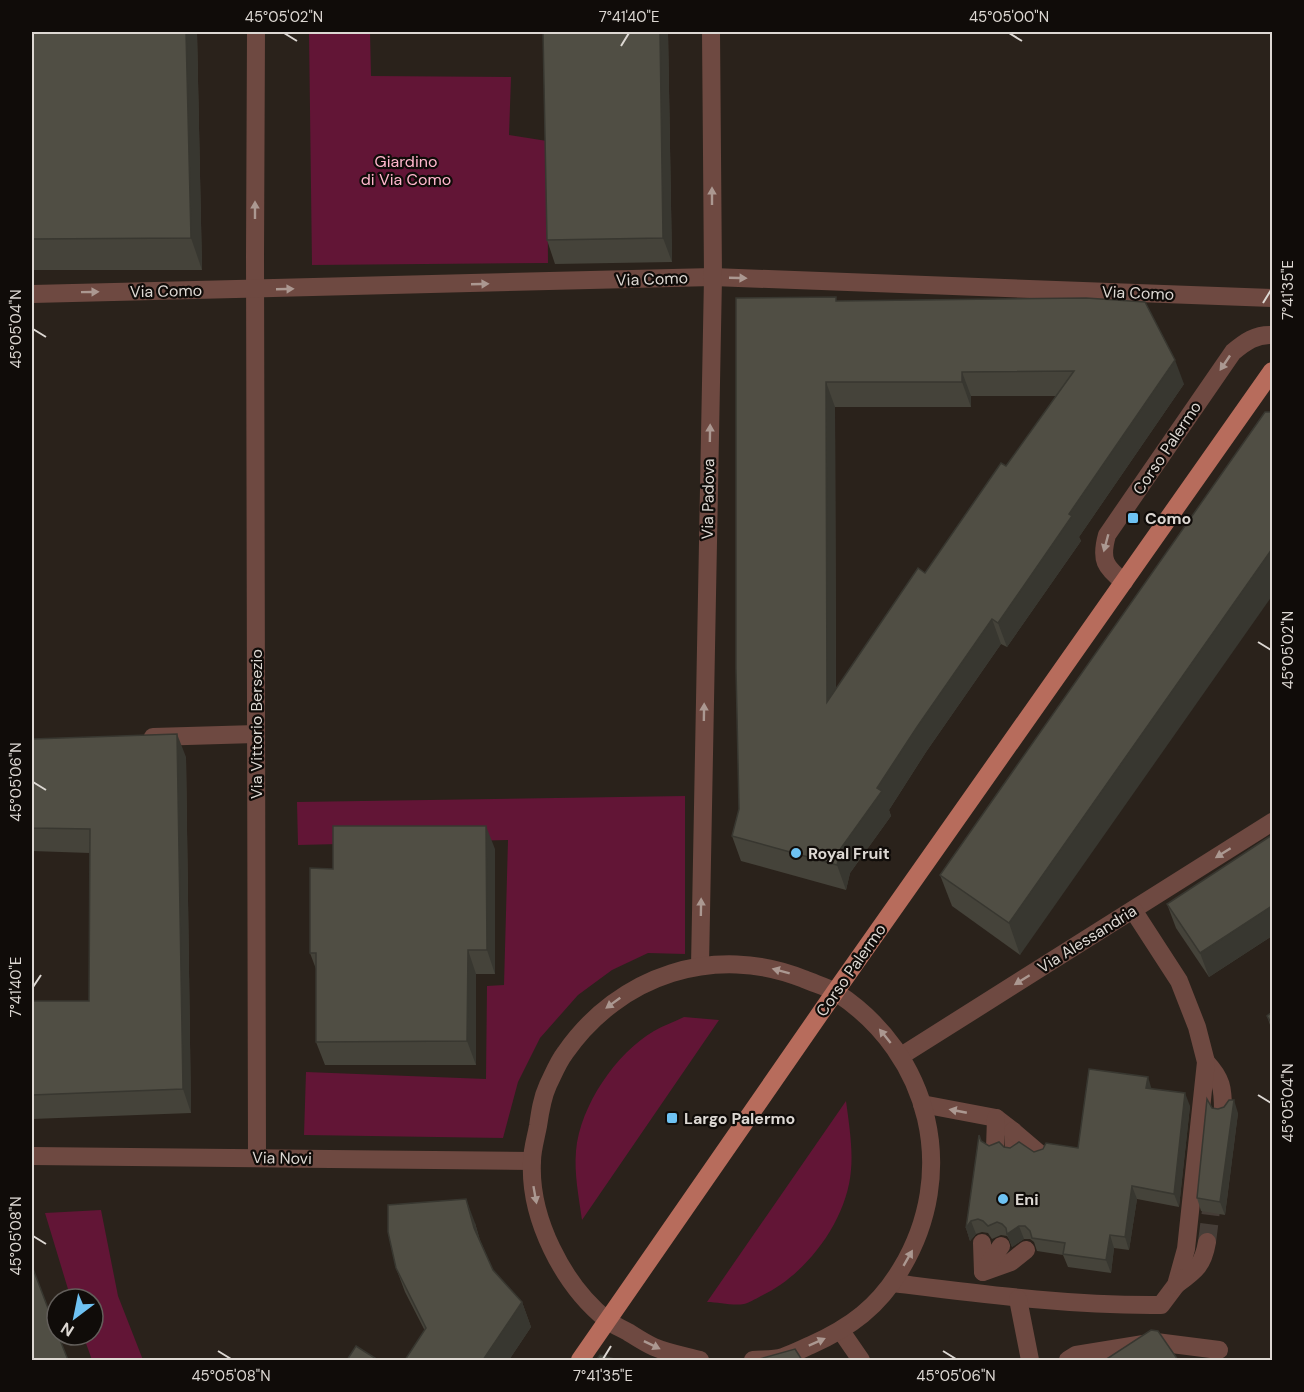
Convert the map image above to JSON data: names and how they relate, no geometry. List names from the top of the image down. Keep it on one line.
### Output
{"streets":{"main road":["Corso Palermo"],"street":["Via Como","Via Padova","Via Vittorio Bersezio","Via Alessandria","Via Novi"]},"crossings":[["Via Como","Via Padova"],["Via Como","Via Vittorio Bersezio"],["Via Vittorio Bersezio","Via Novi"]],"one_way":["Via Como","Via Padova","Via Alessandria"],"parks":["Giardino di Via Como"],"places":{"transit":["Como","Largo Palermo"],"other":["Royal Fruit","Eni"]},"north":"bottom left","coordinates":["45°05'02\"N","7°41'40\"E","45°05'00\"N","7°41'35\"E","45°05'04\"N","45°05'06\"N","45°05'08\"N"]}
